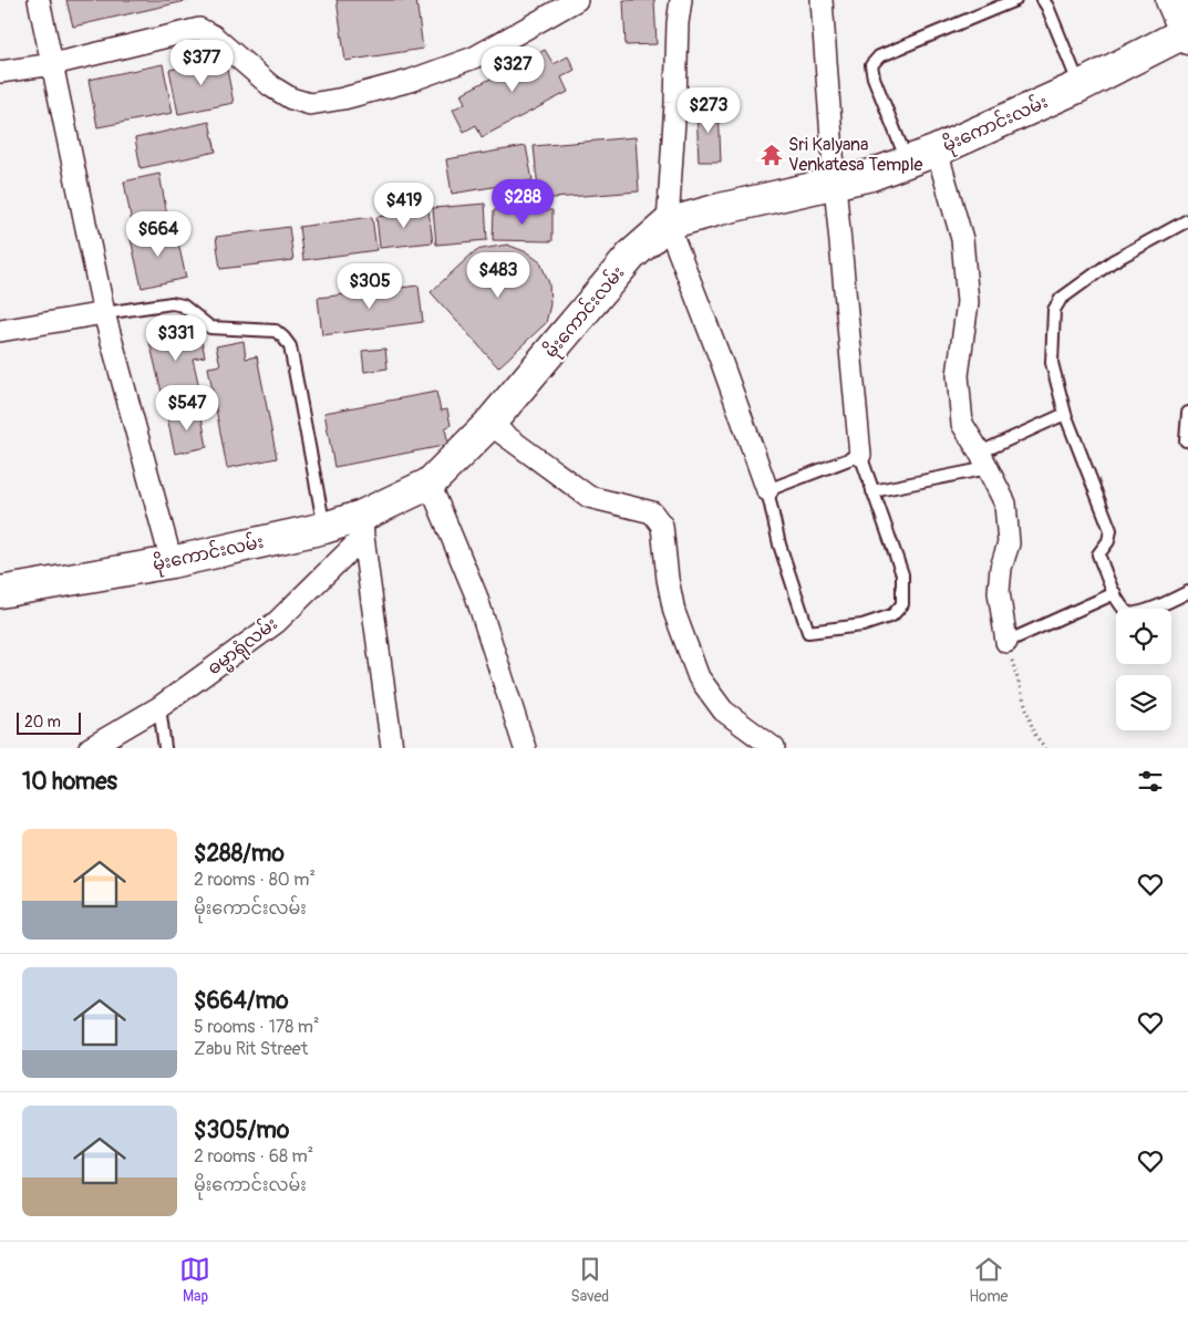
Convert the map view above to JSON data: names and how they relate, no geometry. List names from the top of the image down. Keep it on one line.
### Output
{"streets":{"main road":["မိုးကောင်းလမ်း"],"street":["ဓမ္မာရုံလမ်း"]},"crossings":[["မိုးကောင်းလမ်း","ဓမ္မာရုံလမ်း"]],"places":{"temple":["Sri Kalyana Venkatesa Temple"]},"scale_bar":"20 m","page":{"price":["$377","$327","$273","$288","$419","$664","$483","$305","$331","$547"],"scale":"20 m","heading":"10 homes","list":[{"name":"$288/mo","note":"2 rooms · 80 m² · မိုးကောင်းလမ်း"},{"name":"$664/mo","note":"5 rooms · 178 m² · Zabu Rit Street"},{"name":"$305/mo","note":"2 rooms · 68 m² · မိုးကောင်းလမ်း"}],"tabs":["Map","Saved","Home"]}}
